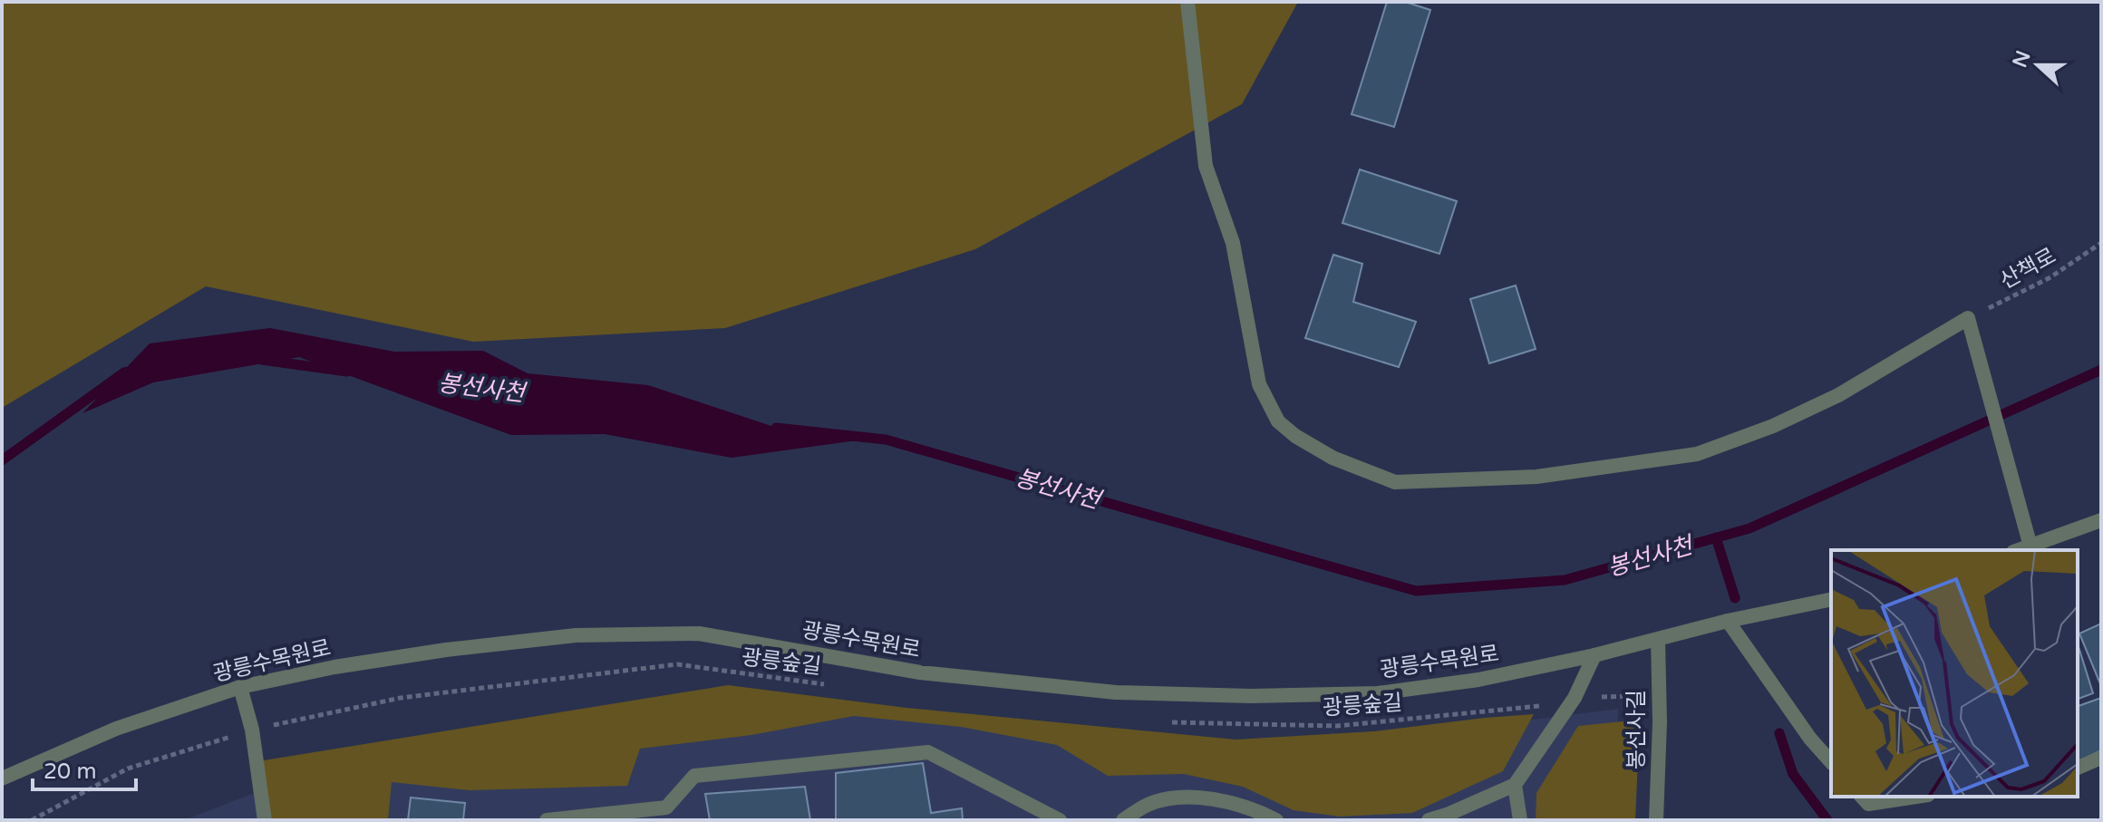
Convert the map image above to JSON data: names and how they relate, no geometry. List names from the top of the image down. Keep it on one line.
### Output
{"streets":{"street":["광릉수목원로","봉선사길"],"path":["산책로","광릉숲길"]},"crossings":[["광릉수목원로","봉선사길"]],"water":["봉선사천"],"scale_bar":"20 m","north":"left"}
